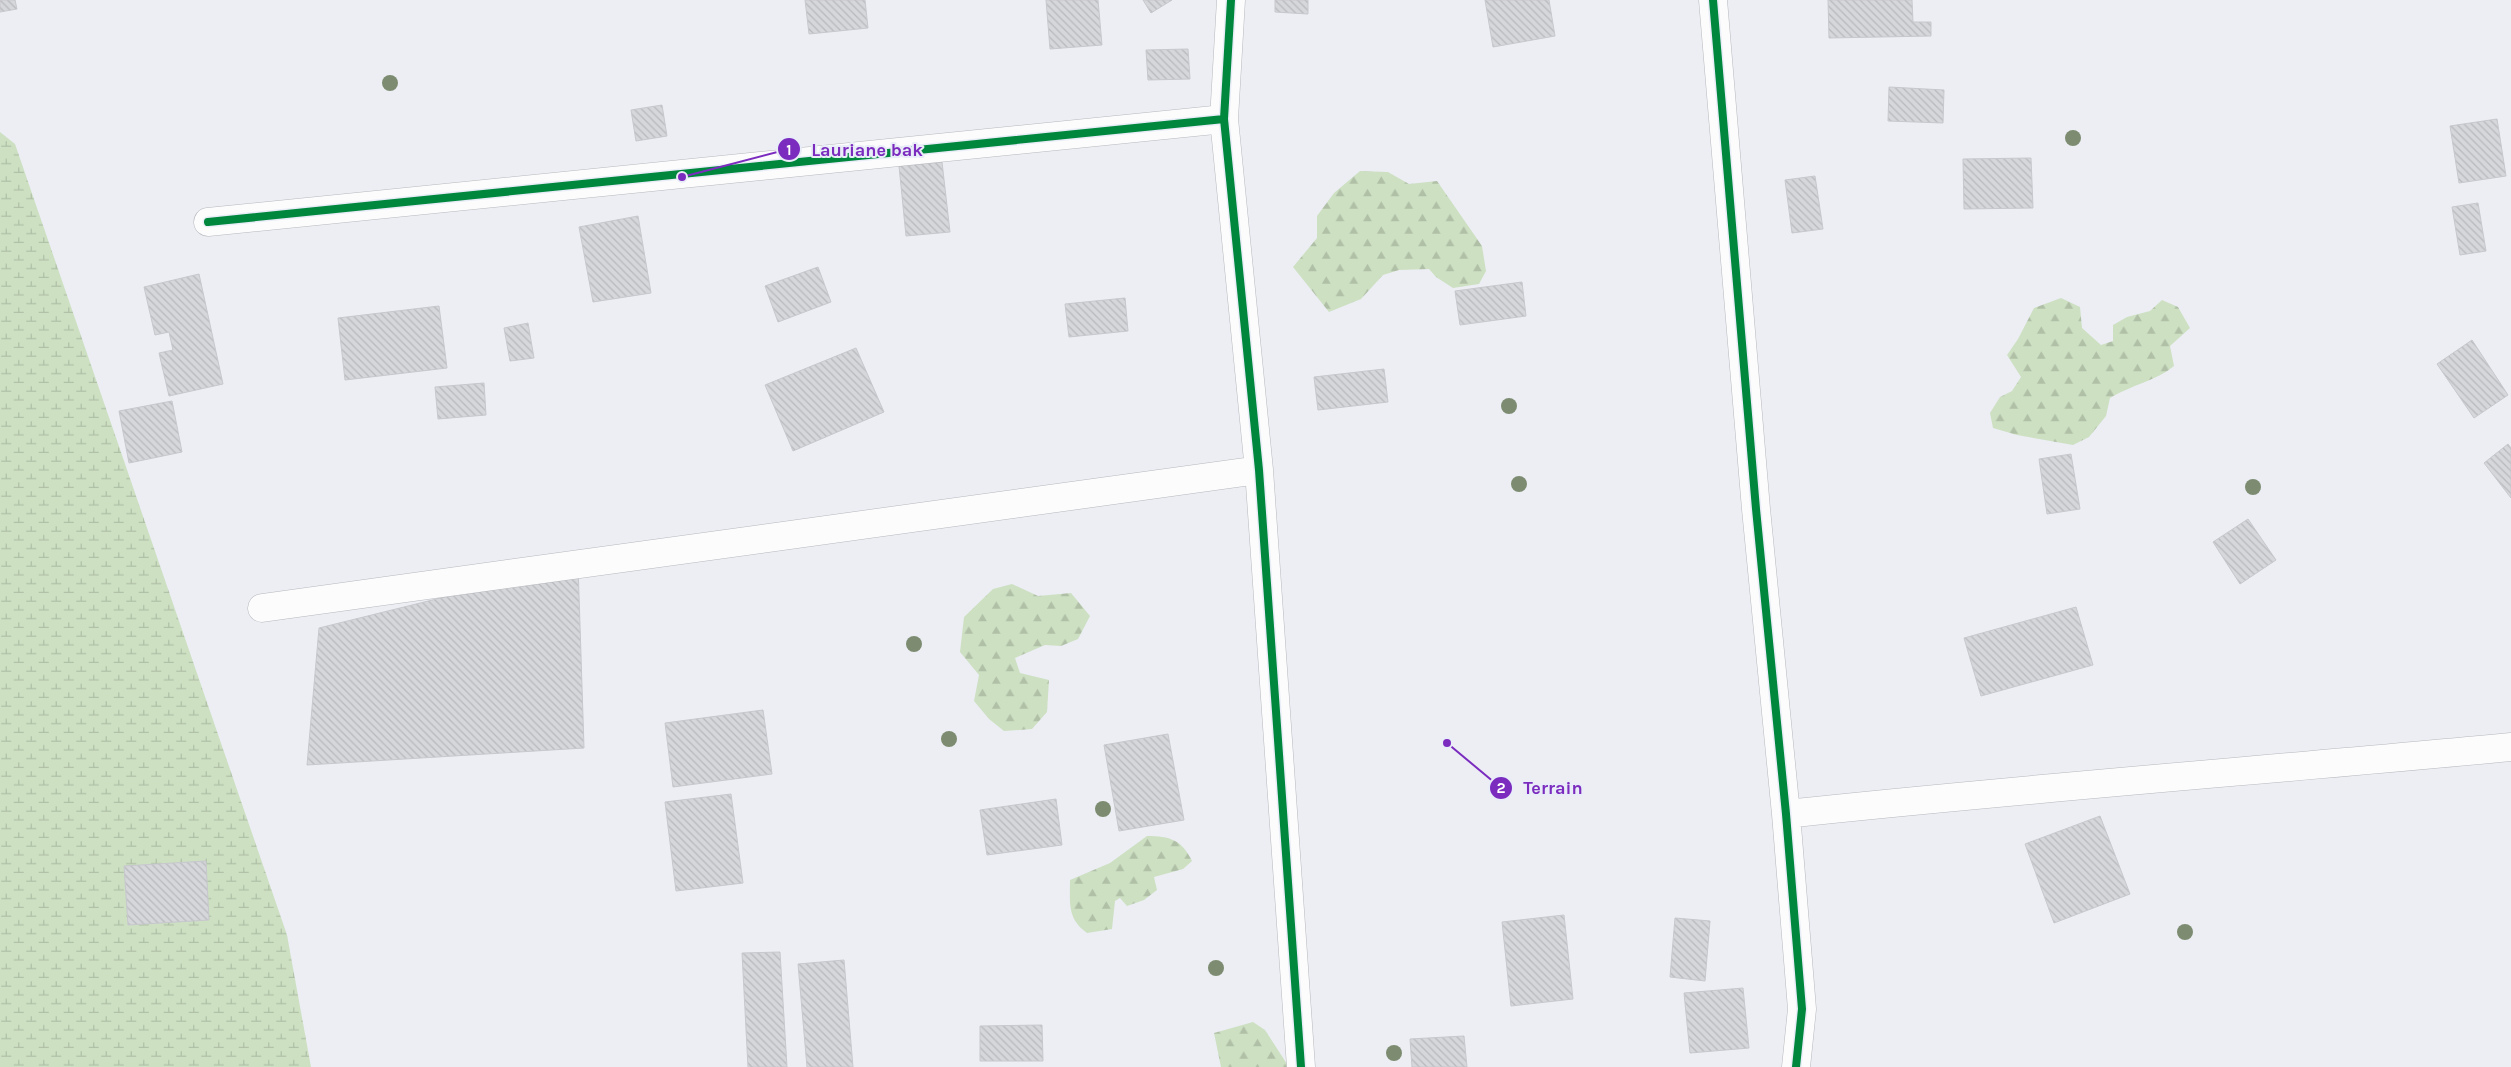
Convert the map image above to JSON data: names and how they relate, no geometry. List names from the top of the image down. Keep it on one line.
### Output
{"places":["Lauriane bak","Terrain"]}
